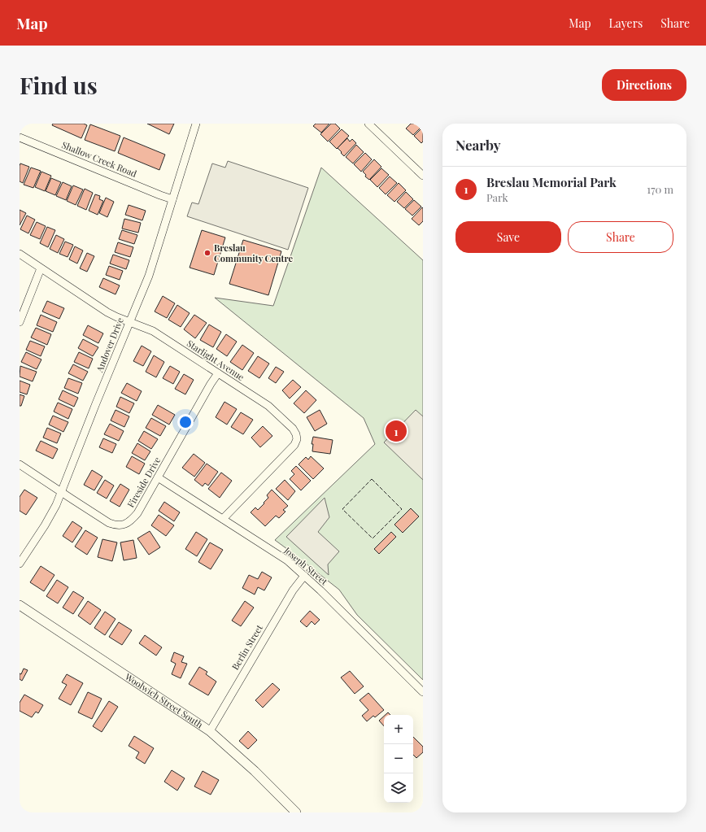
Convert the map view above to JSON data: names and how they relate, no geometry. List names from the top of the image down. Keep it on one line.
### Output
{"streets":{"street":["Shallow Creek Road","Andover Drive","Starlight Avenue","Fireside Drive","Joseph Street","Berlin Street","Woolwich Street South"]},"crossings":[["Shallow Creek Road","Andover Drive"],["Andover Drive","Starlight Avenue"],["Andover Drive","Fireside Drive"],["Starlight Avenue","Fireside Drive"],["Starlight Avenue","Joseph Street"],["Fireside Drive","Joseph Street"],["Joseph Street","Berlin Street"],["Berlin Street","Woolwich Street South"]],"places":["Breslau Community Centre"],"page":{"header":"Map","nav":["Map","Layers","Share"],"buttons":["Directions",["Save","Share"]],"title":"Find us","heading":"Nearby","list":[{"mark":"1","name":"Breslau Memorial Park","note":"Park","value":"170 m"}],"pins":"1","map_buttons":["+","−"]}}
